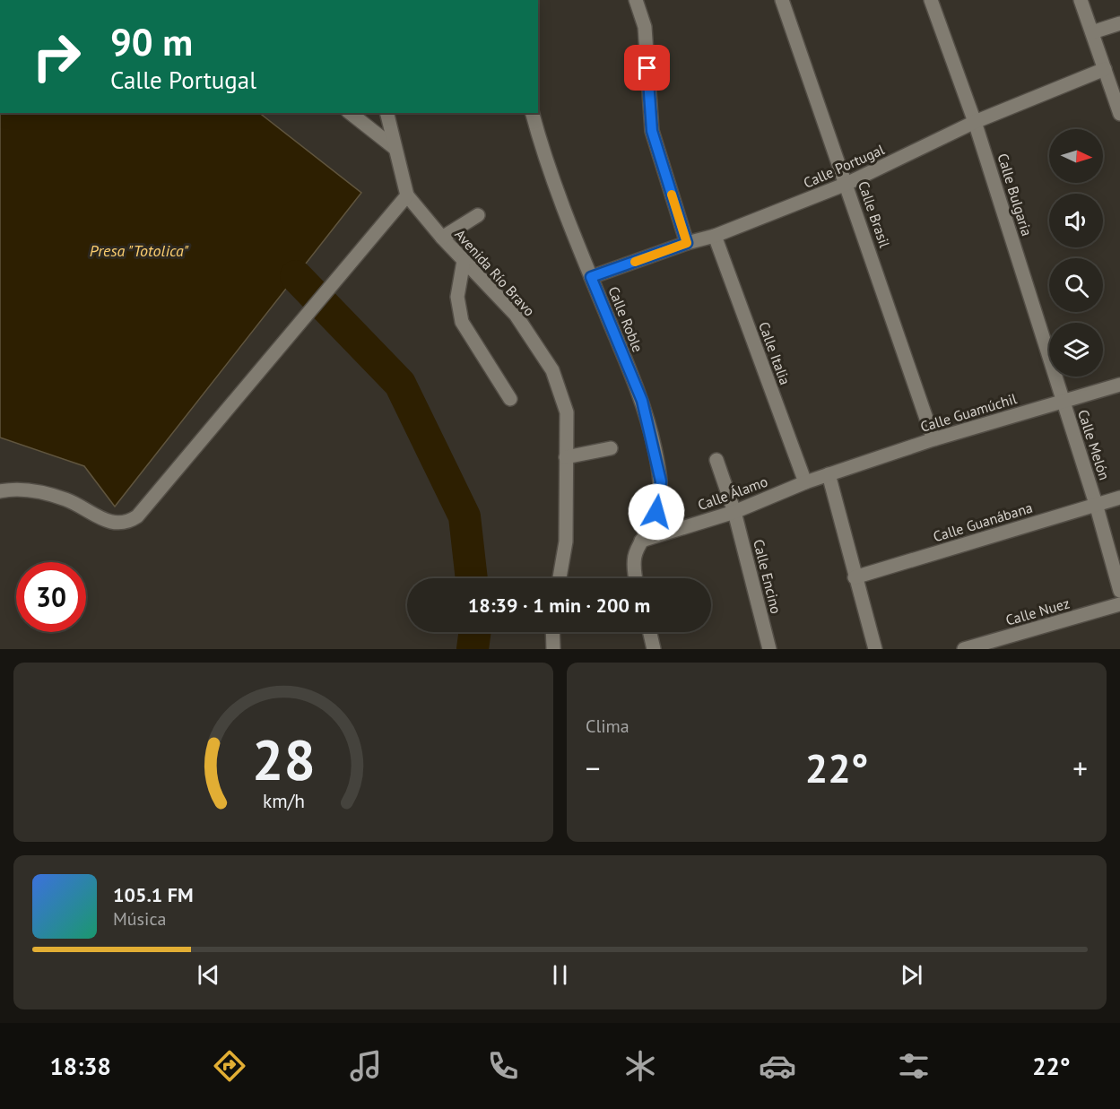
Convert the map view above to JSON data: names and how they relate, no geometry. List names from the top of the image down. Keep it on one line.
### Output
{"streets":{"street":["Calle Portugal","Calle Bulgaria","Calle Brasil","Avenida Río Bravo","Calle Roble","Calle Italia","Calle Guamúchil","Calle Melón","Calle Álamo","Calle Guanábana","Calle Encino","Calle Nuez"]},"crossings":[["Calle Portugal","Calle Bulgaria"],["Calle Portugal","Calle Brasil"],["Calle Portugal","Calle Roble"],["Calle Portugal","Calle Italia"],["Calle Bulgaria","Calle Guamúchil"],["Calle Bulgaria","Calle Melón"],["Calle Brasil","Calle Guamúchil"],["Calle Roble","Calle Álamo"],["Calle Italia","Calle Álamo"],["Calle Guamúchil","Calle Melón"],["Calle Guamúchil","Calle Álamo"],["Calle Melón","Calle Guanábana"],["Calle Álamo","Calle Encino"]],"water":["Presa \"Totolica\""],"north":"right","page":{"turn":["90 m","Calle Portugal"],"limit":"30","trip":"18:39 · 1 min · 200 m","tile":"Clima","heat":["−","22°","+"],"song":["105.1 FM","Música"],"tabs":["18:38","22°"],"gauge":["28","km/h"]}}
